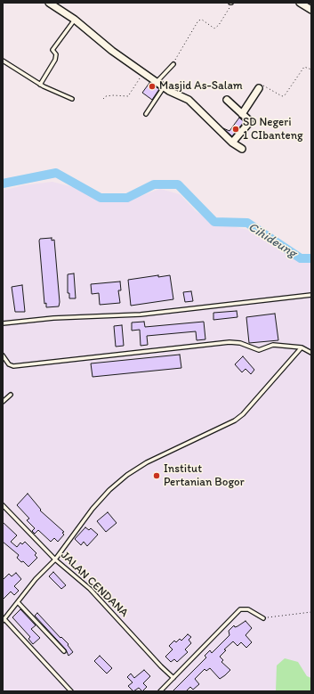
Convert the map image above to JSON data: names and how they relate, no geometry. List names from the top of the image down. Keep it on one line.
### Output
{"streets":{"lane":["JALAN CENDANA"]},"water":["Cihideung"],"places":["Masjid As-Salam","SD Negeri 1 CIbanteng","Institut Pertanian Bogor"]}
